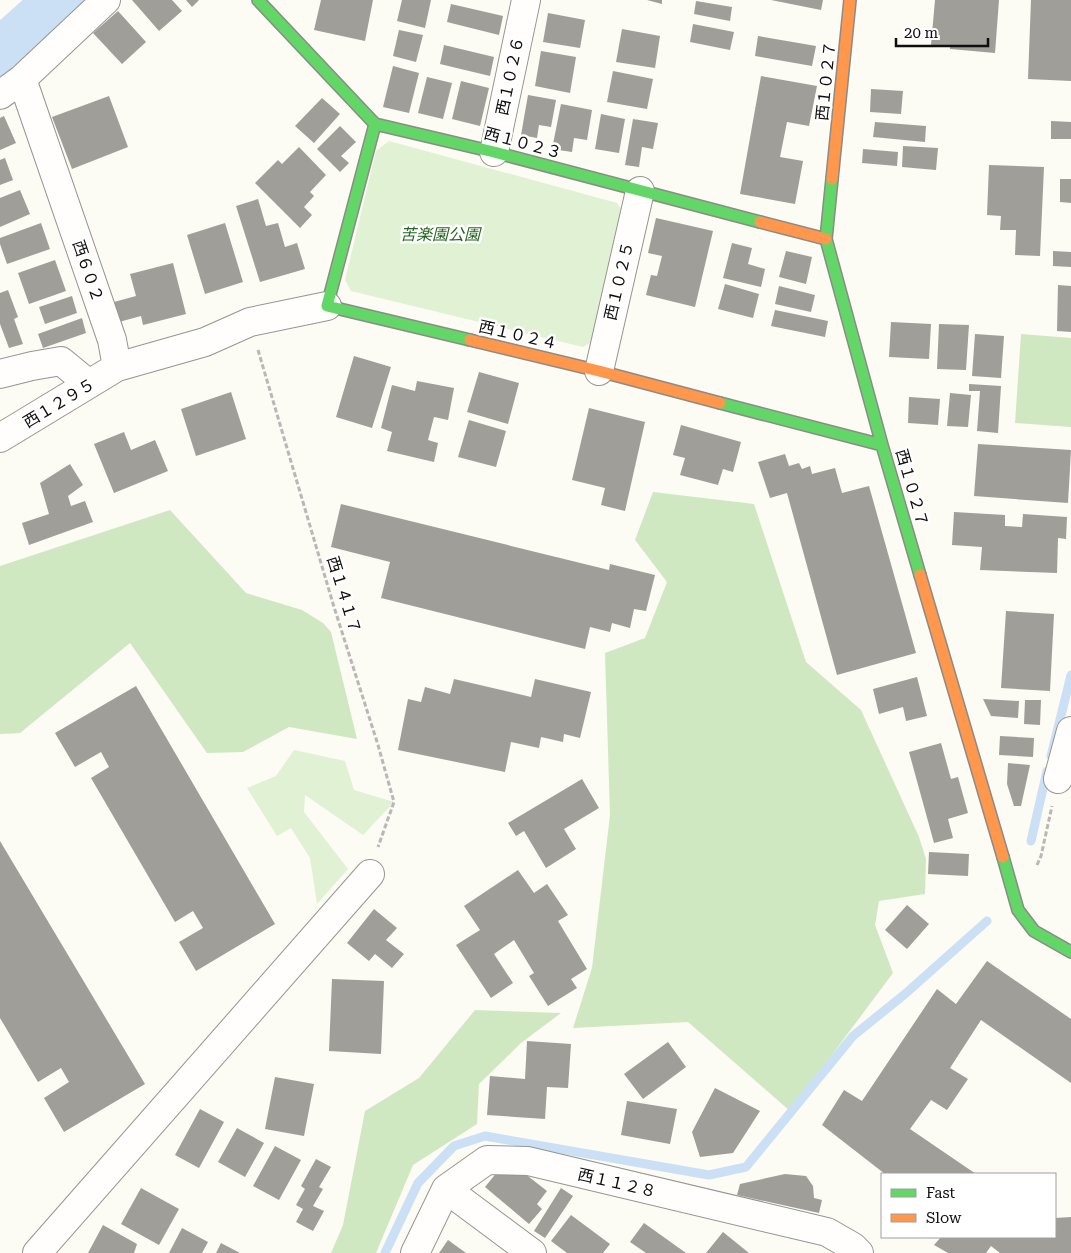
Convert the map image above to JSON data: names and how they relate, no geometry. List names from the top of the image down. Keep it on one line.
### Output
{"streets":{"street":["西１０２６","西１０２７","西１０２３","西６０２","西１０２５","西１０２４","西１２９５","西１１２８"],"path":["西１４１７"]},"crossings":[["西１０２６","西１０２３"],["西１０２７","西１０２３"],["西１０２７","西１０２４"],["西１０２３","西１０２５"],["西６０２","西１２９５"],["西１０２５","西１０２４"]],"parks":["苦楽園公園"],"legend":["Fast","Slow"],"scale_bar":"20 m"}
